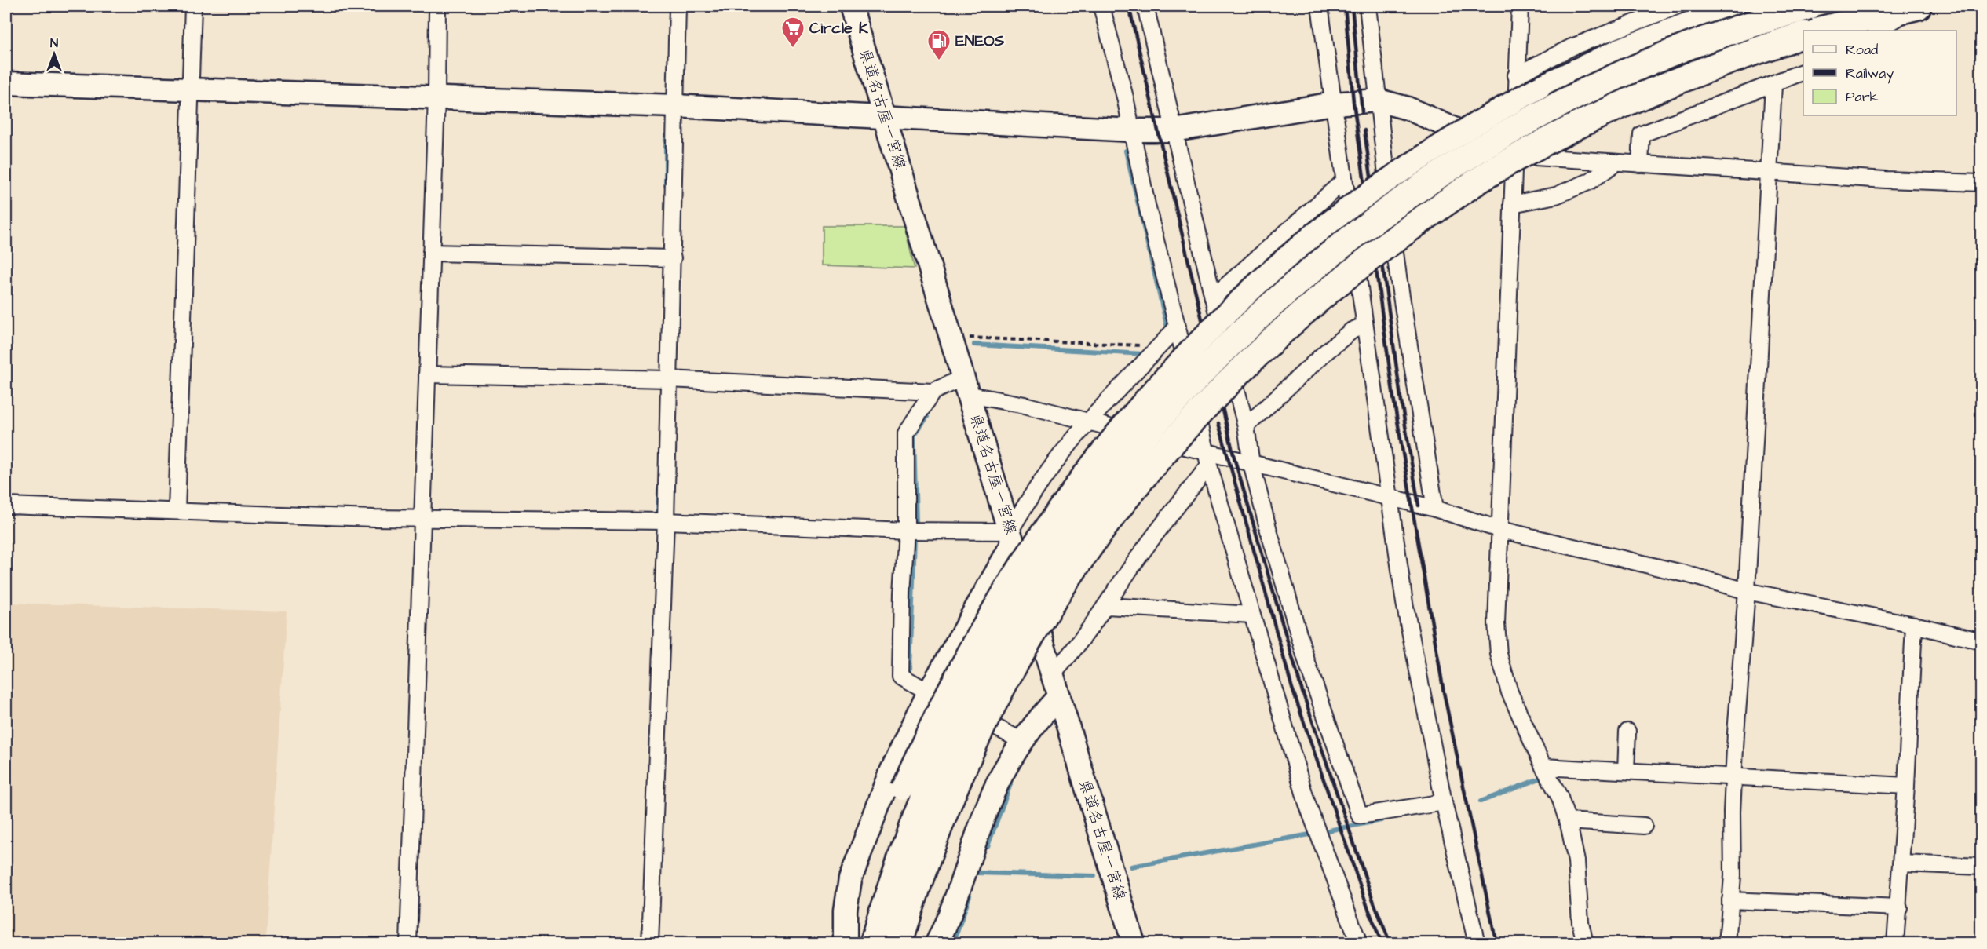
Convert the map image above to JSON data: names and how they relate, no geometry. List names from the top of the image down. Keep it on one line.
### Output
{"streets":{"main road":["県道名古屋一宮線"]},"places":{"supermarket":["Circle K"],"fuel station":["ENEOS"]},"legend":["Road","Railway","Park"],"north":"top"}
